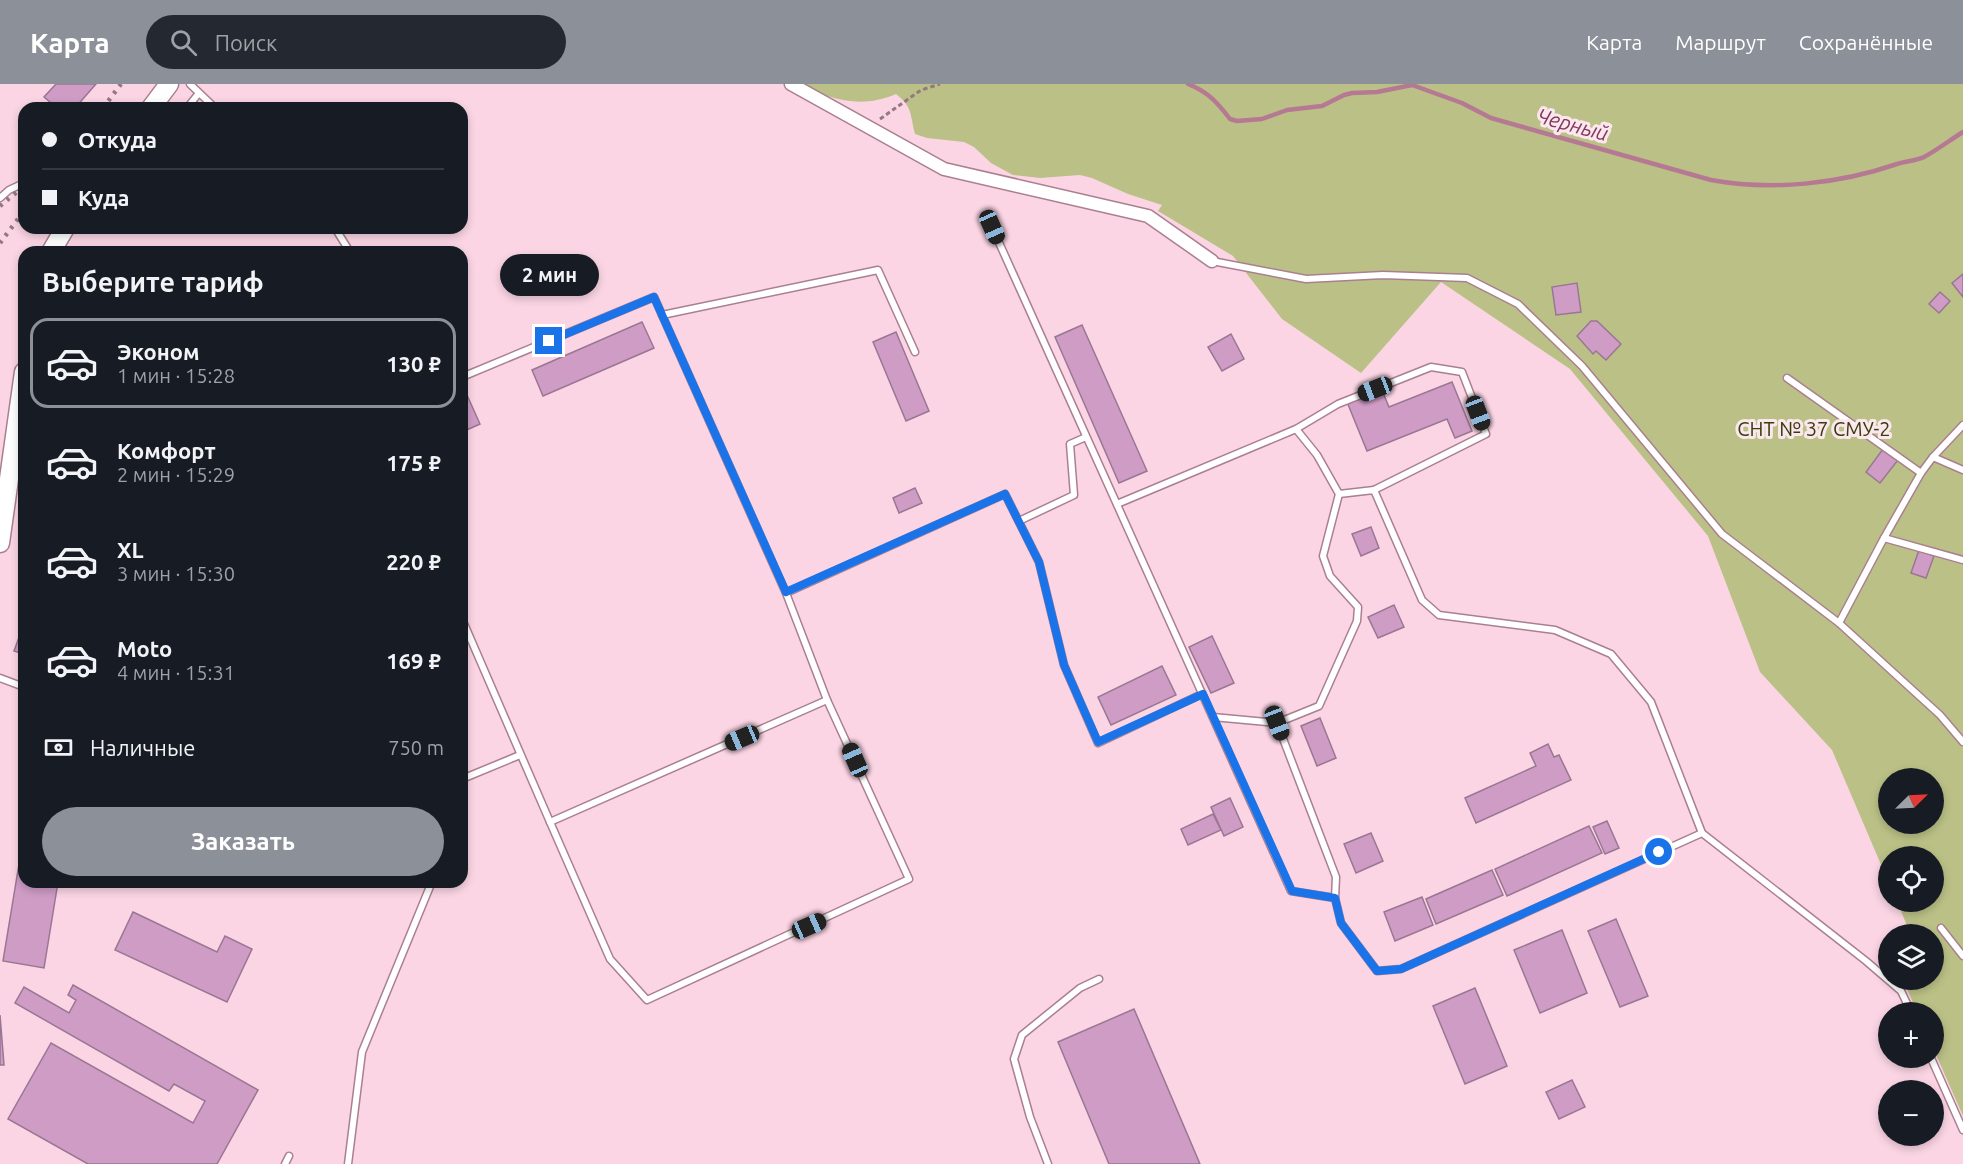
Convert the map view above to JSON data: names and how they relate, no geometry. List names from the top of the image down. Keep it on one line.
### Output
{"water":["Черный"],"parks":["СНТ № 37 СМУ-2"],"north":"top right","page":{"header":"Карта","search":"Поиск","nav":["Карта","Маршрут","Сохранённые"],"banner":["Откуда","Куда"],"heading":"Выберите тариф","bubble":"2 мин","list":[{"name":"Эконом","note":"1 мин · 15:28","value":"130 ₽"},{"name":"Комфорт","note":"2 мин · 15:29","value":"175 ₽"},{"name":"XL","note":"3 мин · 15:30","value":"220 ₽"},{"name":"Moto","note":"4 мин · 15:31","value":"169 ₽"}],"pay":["Наличные","750 m"],"map_buttons":["+","−"],"buttons":"Заказать"}}
